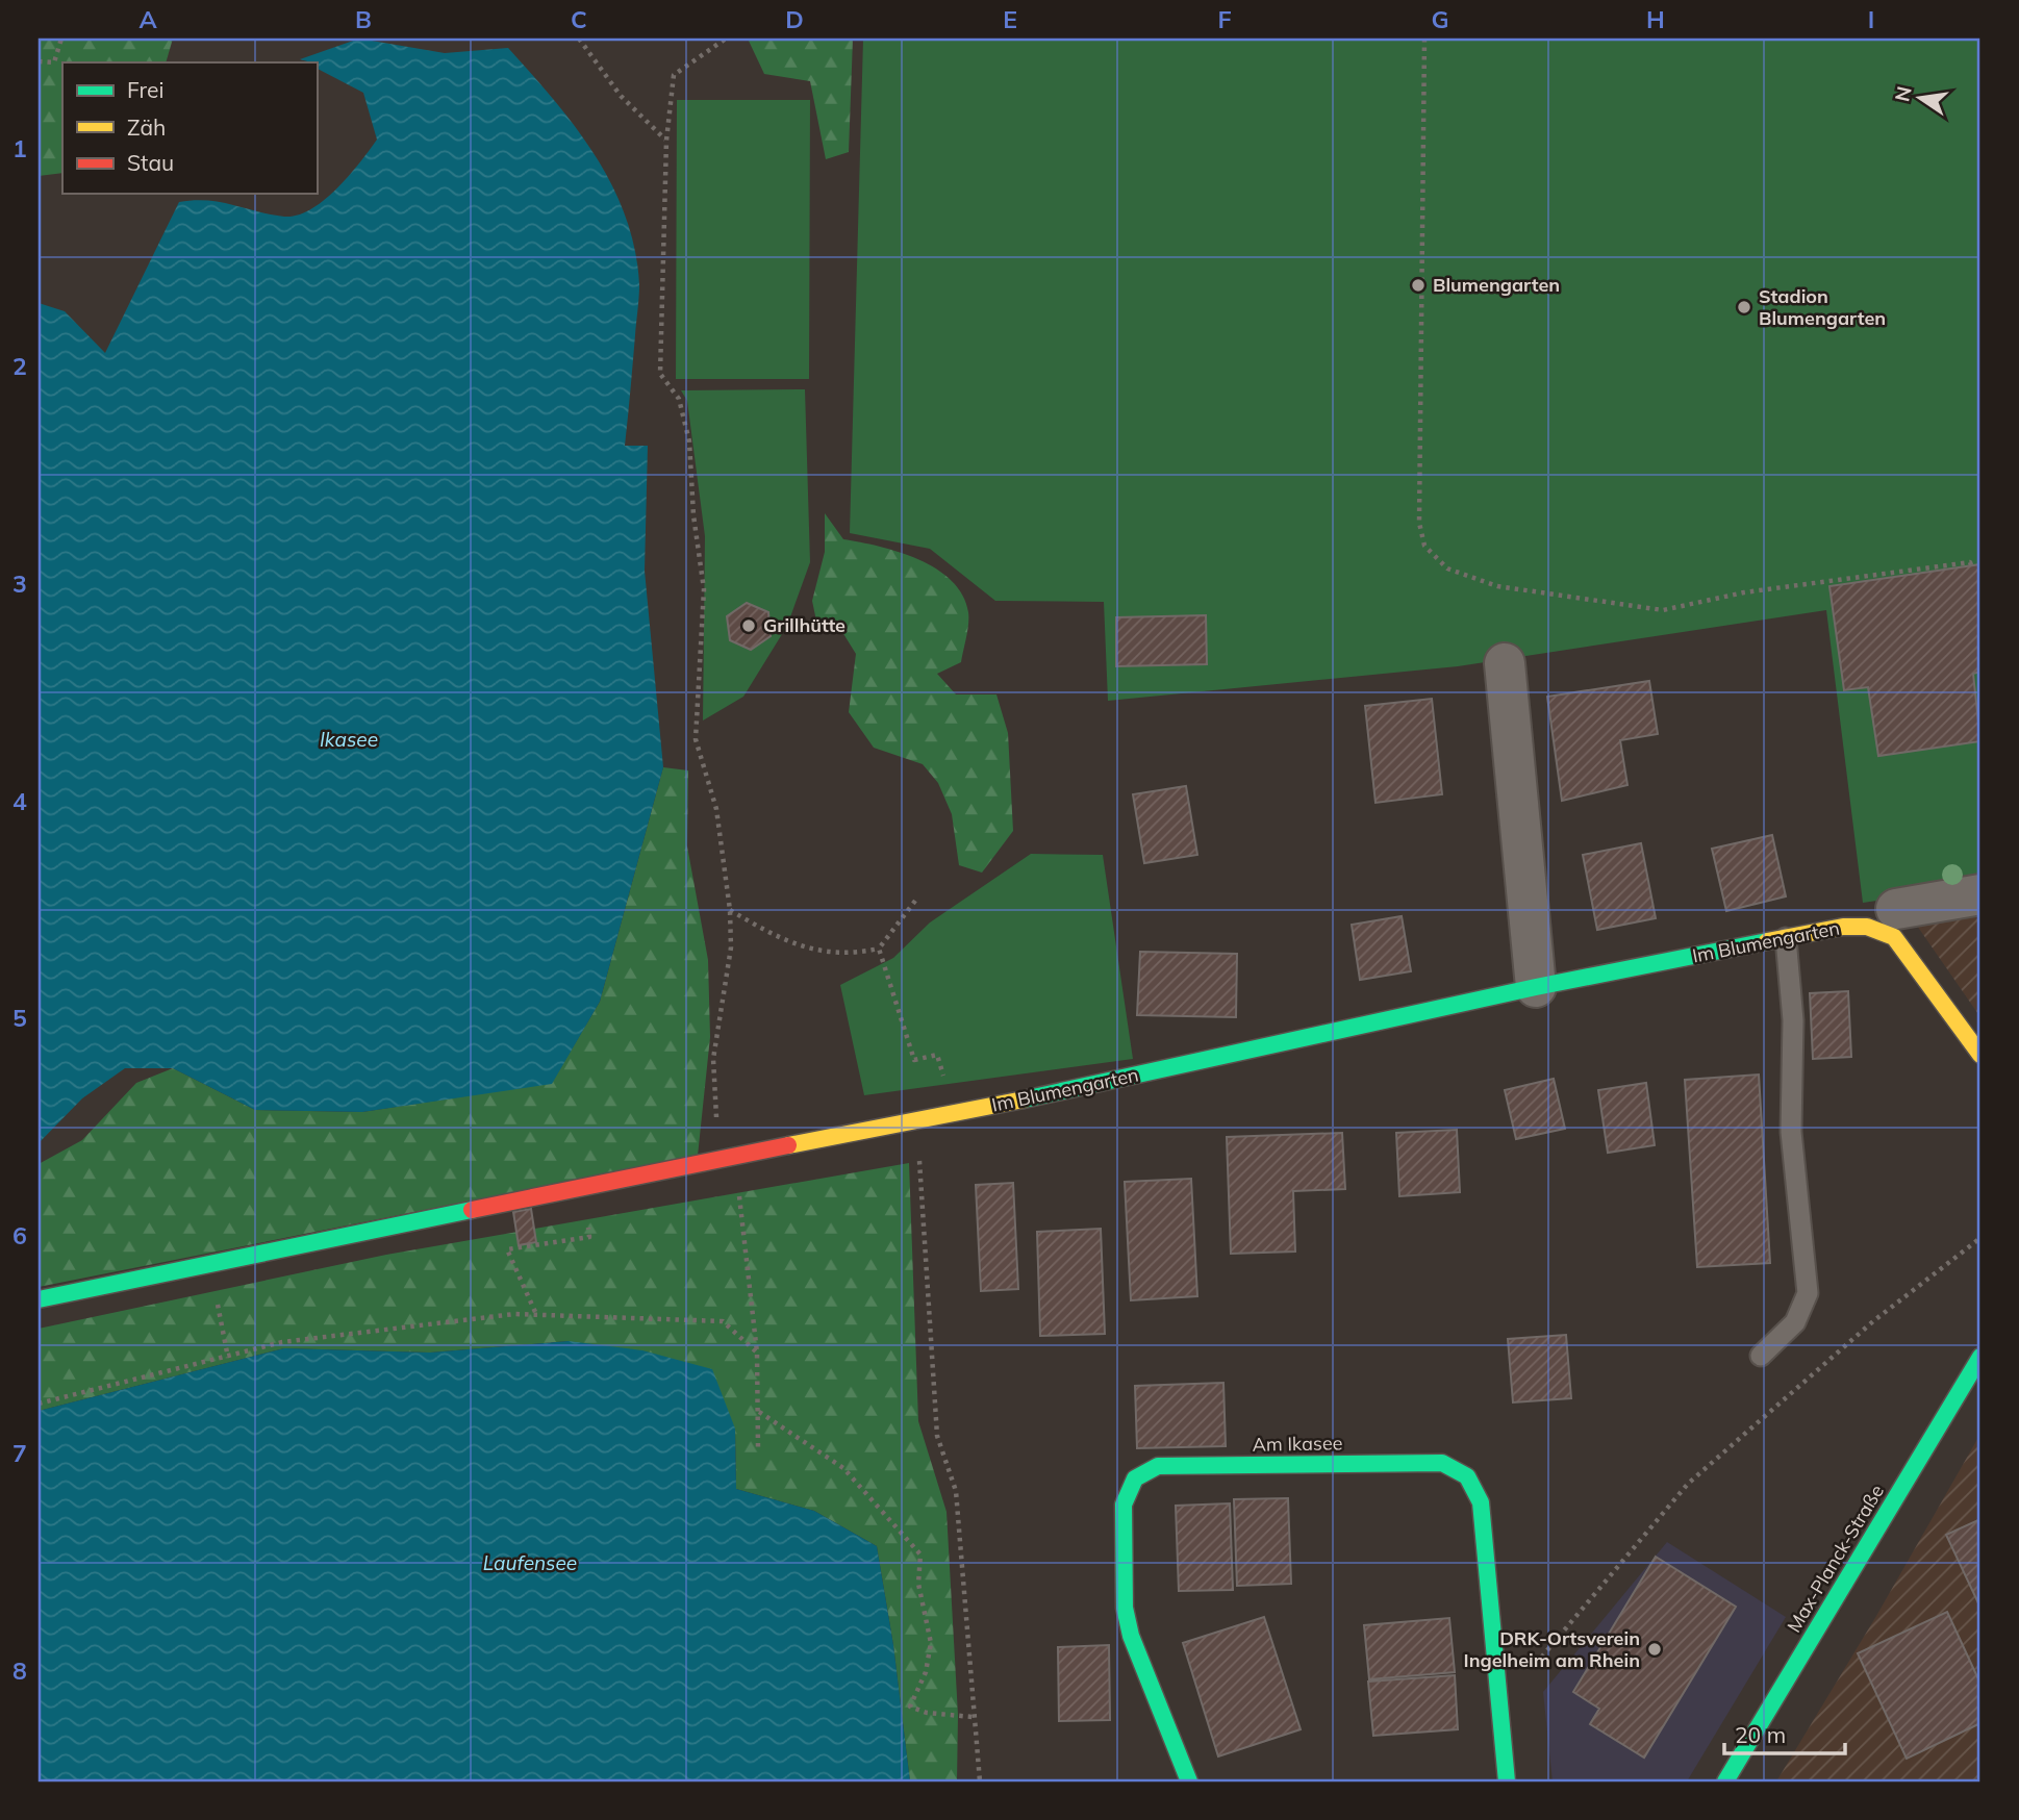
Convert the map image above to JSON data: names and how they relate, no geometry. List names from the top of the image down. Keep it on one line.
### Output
{"streets":{"street":["Im Blumengarten","Am Ikasee","Max-Planck-Straße"]},"water":["Ikasee","Laufensee"],"places":["Blumengarten","Stadion Blumengarten","Grillhütte","DRK-Ortsverein Ingelheim am Rhein"],"legend":["Frei","Zäh","Stau"],"scale_bar":"20 m","north":"left","grid":{"columns":["A","B","C","D","E","F","G","H","I"],"rows":["1","2","3","4","5","6","7","8"]}}
